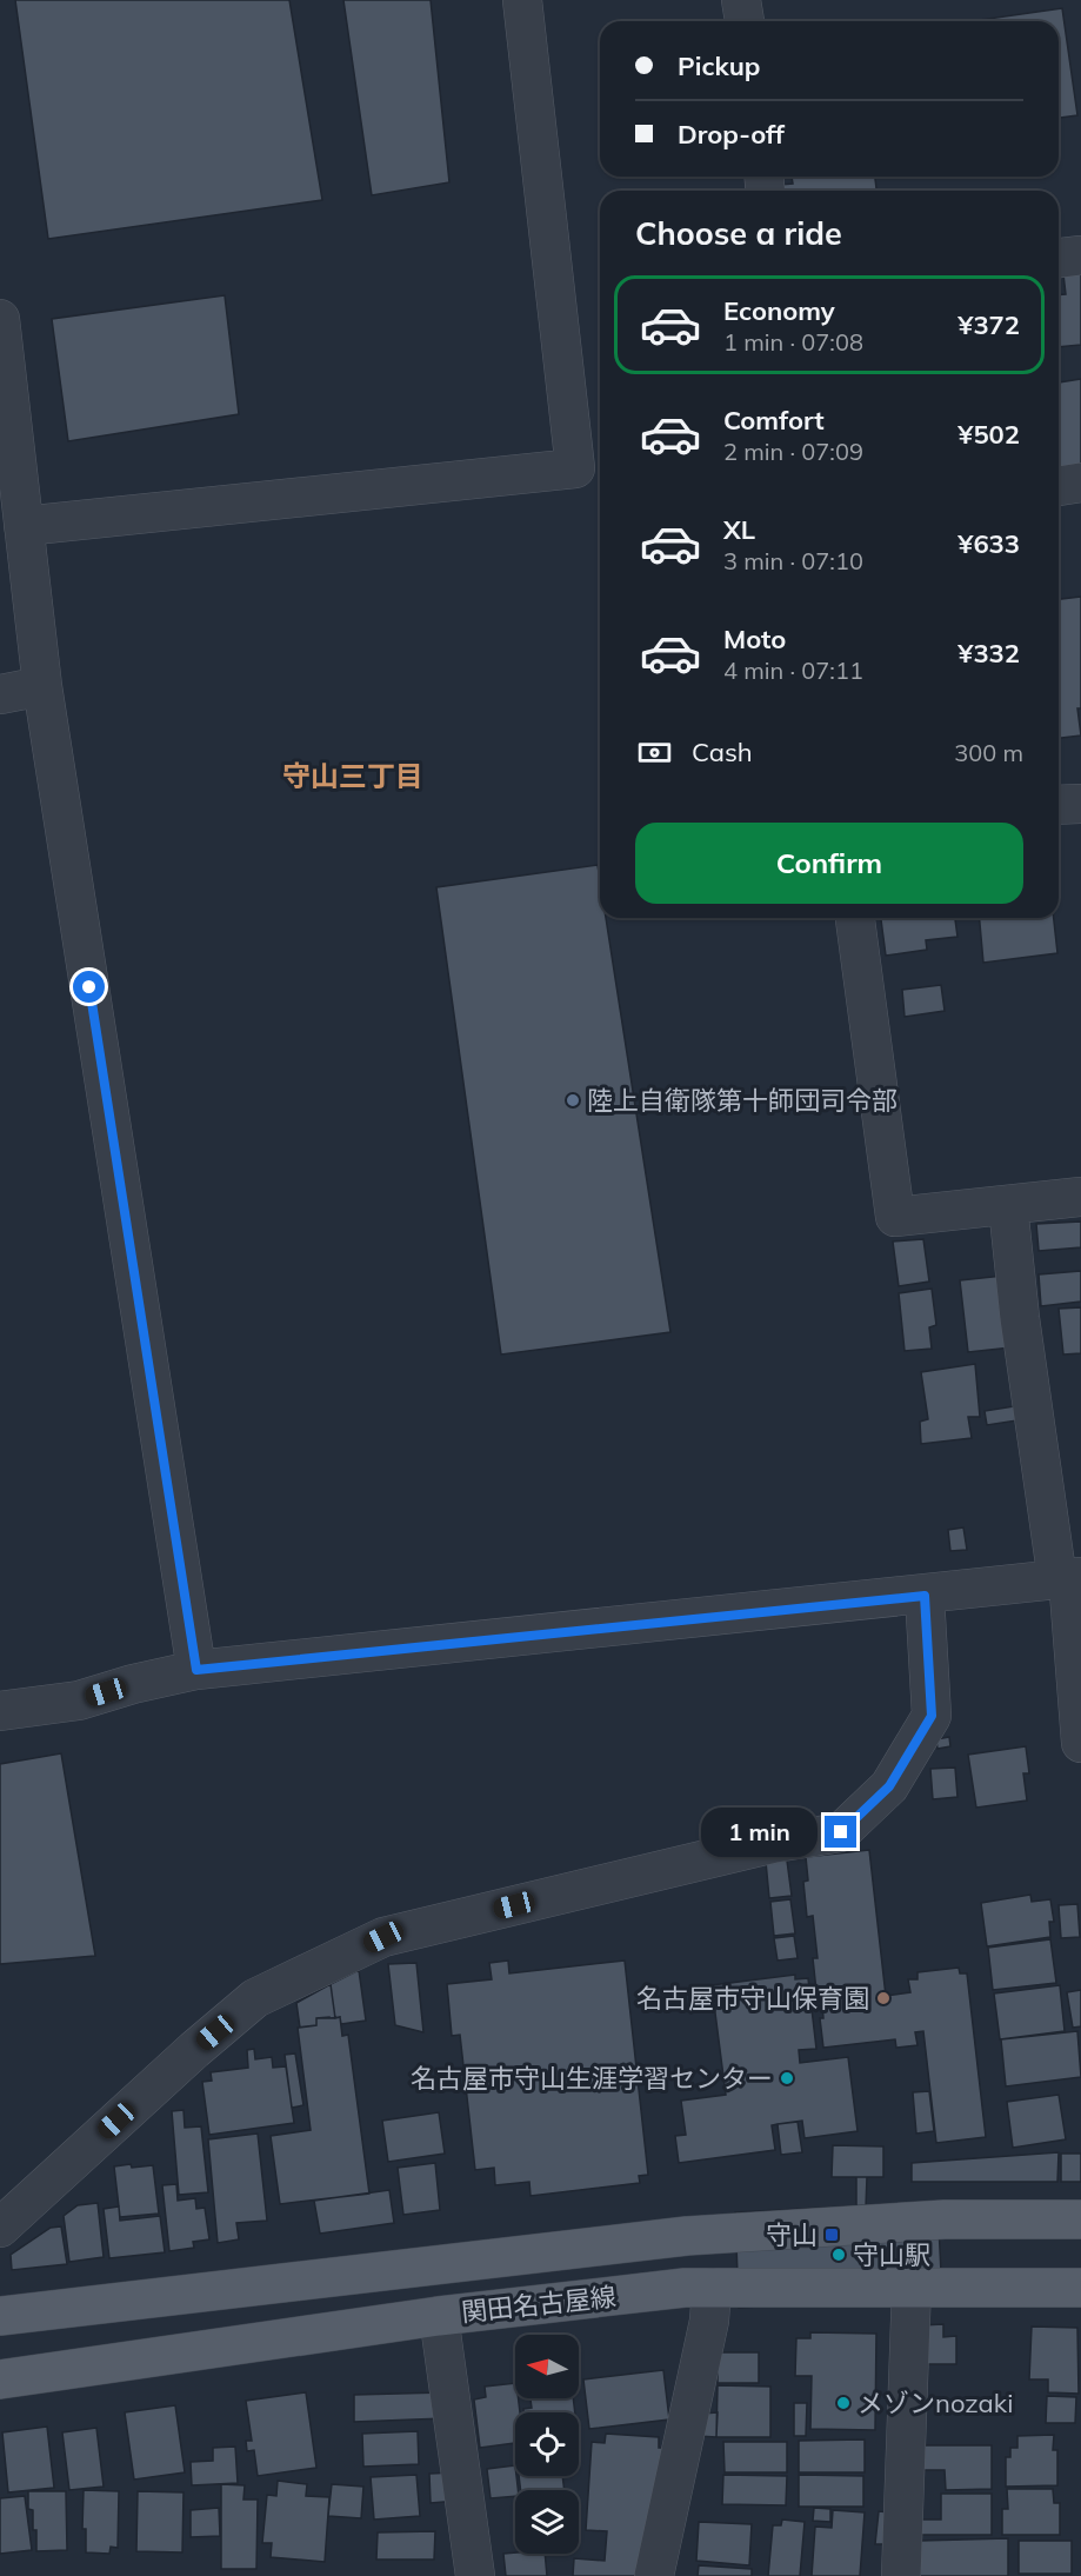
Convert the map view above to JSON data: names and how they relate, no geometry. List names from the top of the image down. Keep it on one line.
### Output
{"streets":{"main road":["関田名古屋線"]},"districts":["守山三丁目"],"places":{"other":["陸上自衛隊第十師団司令部","名古屋市守山保育園","名古屋市守山生涯学習センター","守山駅","メゾンnozaki"],"transit":["守山"]},"north":"left","page":{"banner":["Pickup","Drop-off"],"heading":"Choose a ride","list":[{"name":"Economy","note":"1 min · 07:08","value":"¥372"},{"name":"Comfort","note":"2 min · 07:09","value":"¥502"},{"name":"XL","note":"3 min · 07:10","value":"¥633"},{"name":"Moto","note":"4 min · 07:11","value":"¥332"}],"pay":["Cash","300 m"],"buttons":"Confirm","bubble":"1 min"}}
